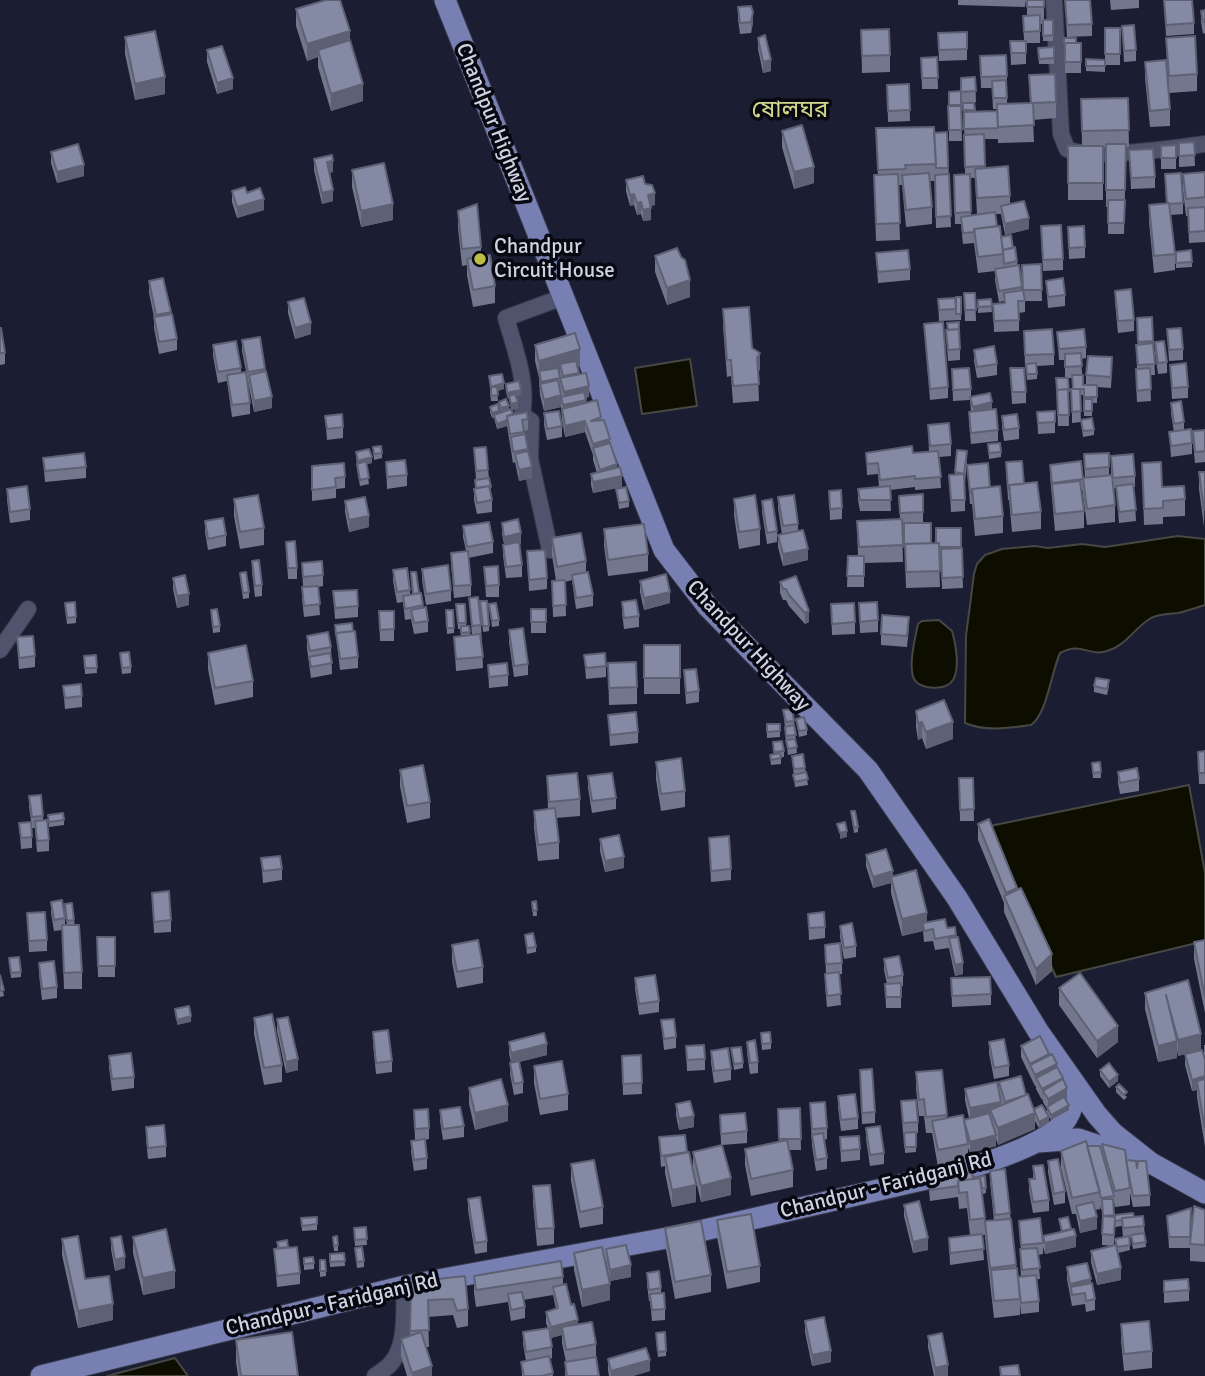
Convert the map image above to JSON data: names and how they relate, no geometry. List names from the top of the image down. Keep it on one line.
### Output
{"streets":{"main road":["Chandpur Highway","Chandpur - Faridganj Rd"]},"districts":["ষোলঘর"],"places":["Chandpur Circuit House"]}
